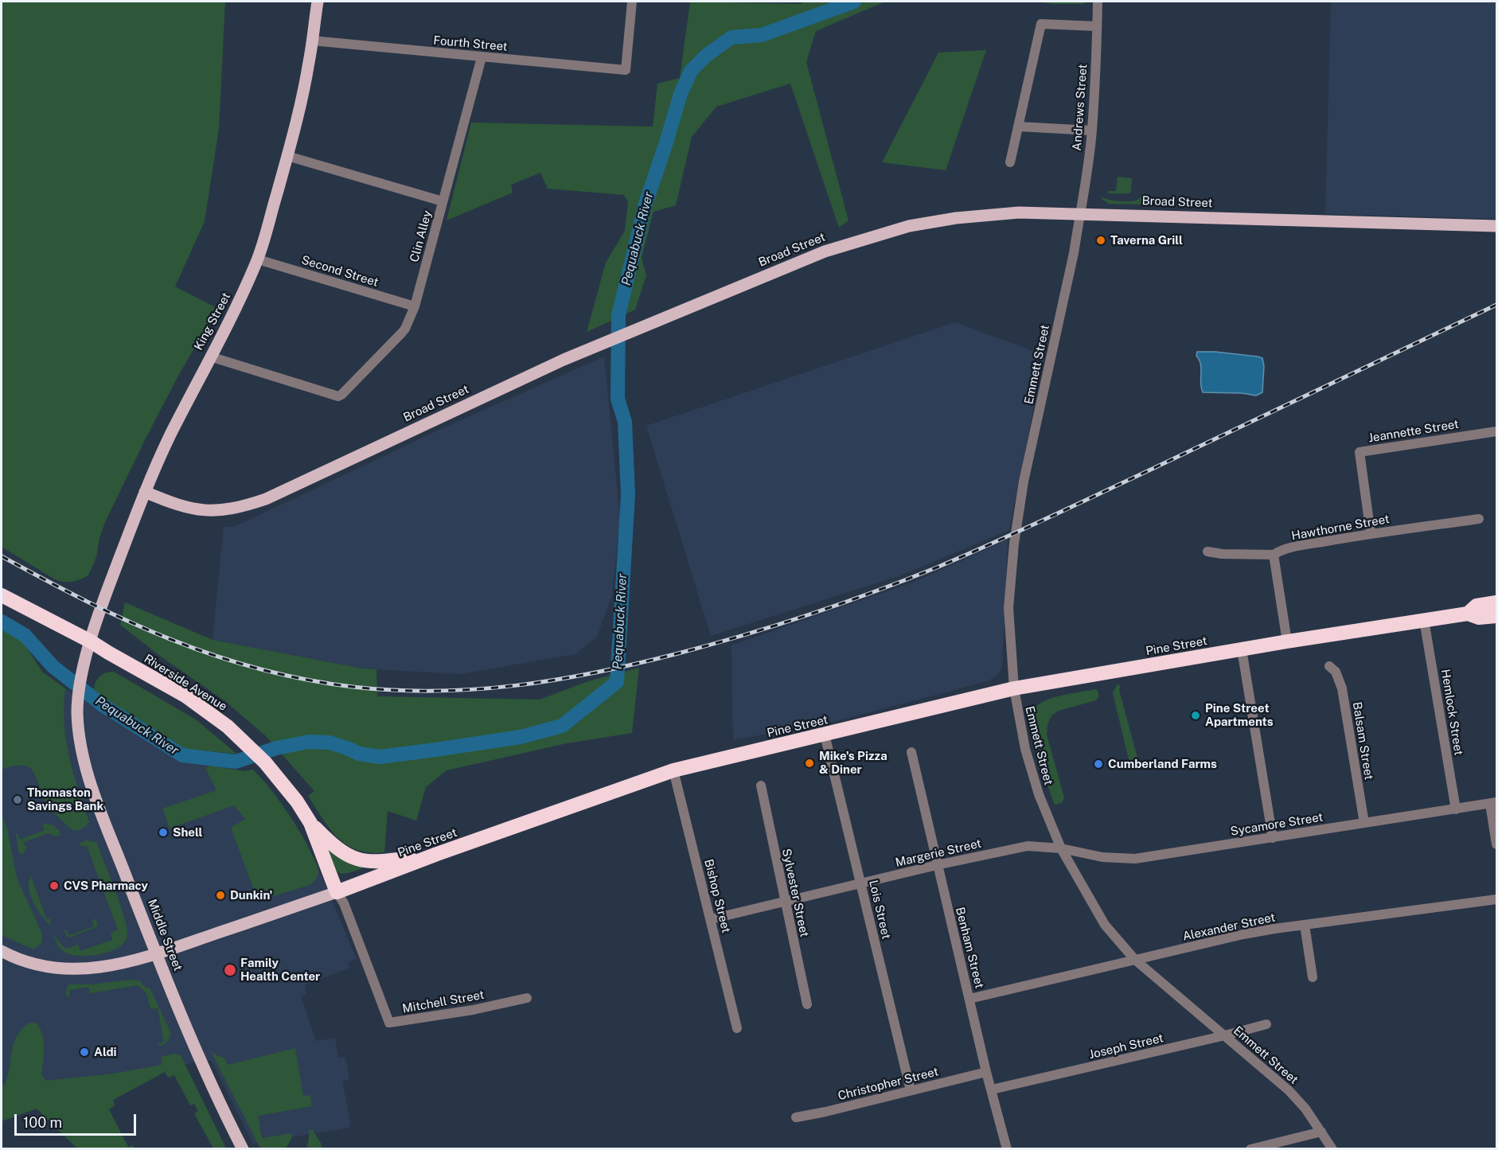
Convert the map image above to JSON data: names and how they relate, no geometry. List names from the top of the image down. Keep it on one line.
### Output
{"streets":{"highway":["Pine Street","Riverside Avenue"],"main road":["Broad Street","King Street","Middle Street"],"street":["Fourth Street","Andrews Street","Clin Alley","Second Street","Emmett Street","Jeannette Street","Hawthorne Street","Hemlock Street","Balsam Street","Sycamore Street","Margerie Street","Sylvester Street","Bishop Street","Lois Street","Alexander Street","Benham Street","Mitchell Street","Joseph Street","Christopher Street"]},"crossings":[["Fourth Street","Clin Alley"],["Fourth Street","King Street"],["Andrews Street","Broad Street"],["Andrews Street","Emmett Street"],["Broad Street","King Street"],["Broad Street","Emmett Street"],["Clin Alley","Second Street"],["Clin Alley","King Street"],["Second Street","King Street"],["King Street","Riverside Avenue"],["King Street","Middle Street"],["Emmett Street","Pine Street"],["Emmett Street","Sycamore Street"],["Emmett Street","Margerie Street"],["Emmett Street","Alexander Street"],["Emmett Street","Joseph Street"],["Jeannette Street","Hawthorne Street"],["Pine Street","Riverside Avenue"],["Pine Street","Hemlock Street"],["Pine Street","Bishop Street"],["Pine Street","Lois Street"],["Pine Street","Middle Street"],["Pine Street","Mitchell Street"],["Riverside Avenue","Middle Street"],["Riverside Avenue","Mitchell Street"],["Hemlock Street","Sycamore Street"],["Balsam Street","Sycamore Street"],["Sycamore Street","Margerie Street"],["Margerie Street","Sylvester Street"],["Margerie Street","Bishop Street"],["Margerie Street","Lois Street"],["Margerie Street","Benham Street"],["Lois Street","Christopher Street"],["Alexander Street","Benham Street"],["Benham Street","Joseph Street"],["Benham Street","Christopher Street"]],"water":["Pequabuck River"],"places":["Taverna Grill","Pine Street Apartments","Mike's Pizza & Diner","Cumberland Farms","Thomaston Savings Bank","Shell","CVS Pharmacy","Dunkin'","Family Health Center","Aldi"],"scale_bar":"100 m"}
